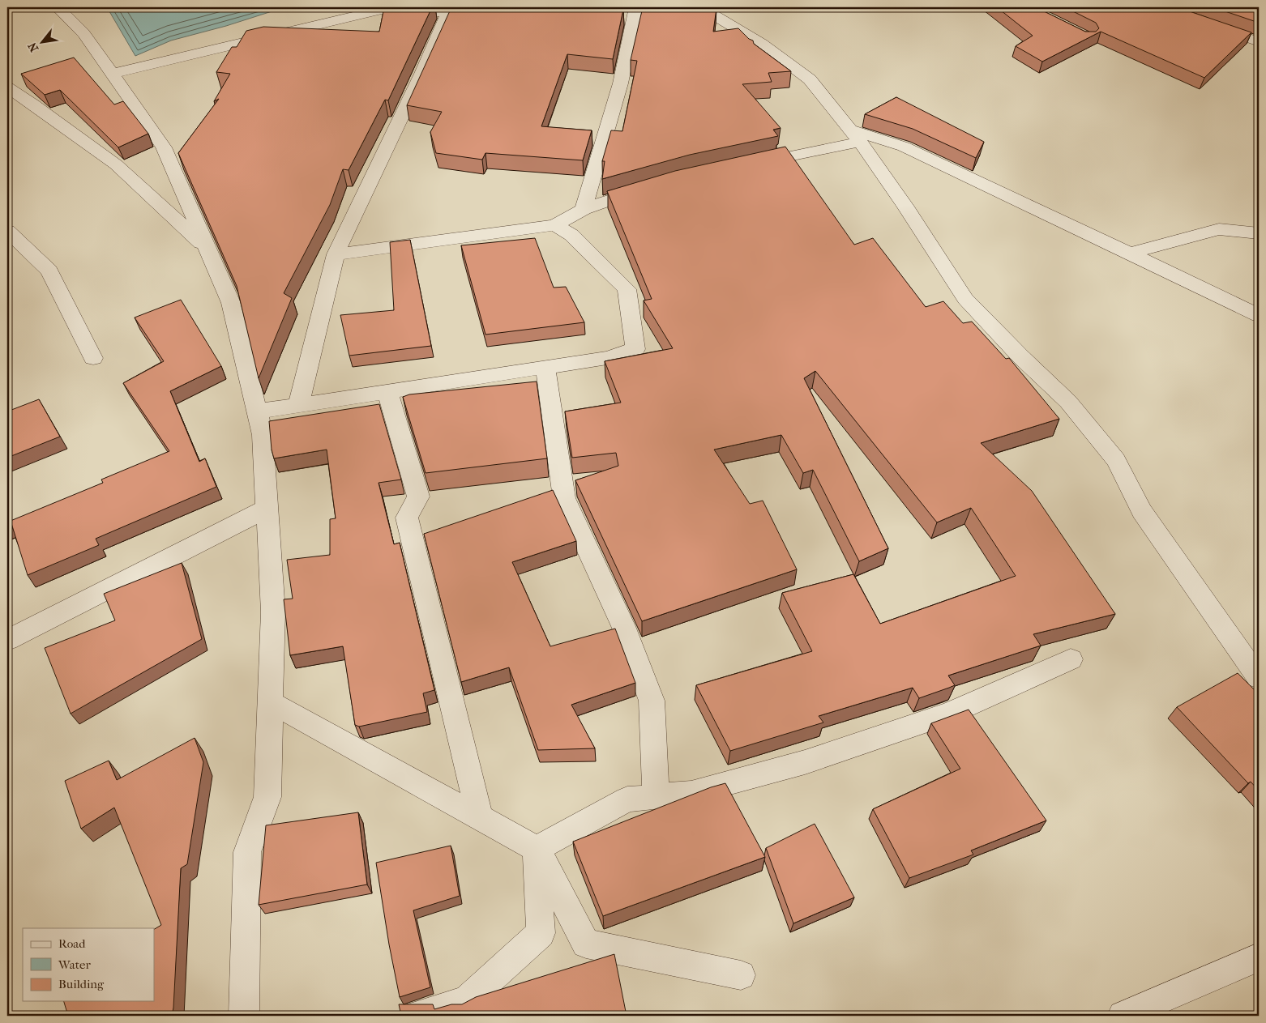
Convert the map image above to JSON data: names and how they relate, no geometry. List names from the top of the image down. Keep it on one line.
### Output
{"legend":["Road","Water","Building"],"north":"bottom left"}
